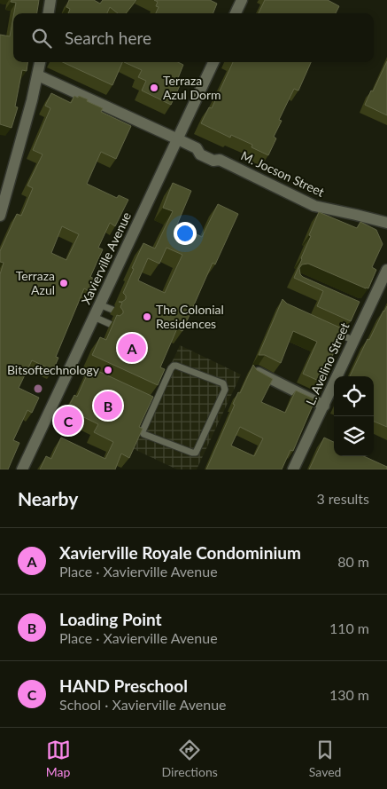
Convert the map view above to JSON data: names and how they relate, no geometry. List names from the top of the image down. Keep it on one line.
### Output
{"streets":{"street":["M. Jocson Street","Xavierville Avenue","L. Avelino Street"]},"crossings":[["M. Jocson Street","Xavierville Avenue"]],"places":["Terraza Azul Dorm","Terraza Azul","The Colonial Residences","Bitsoftechnology"],"page":{"search":"Search here","pins":["A","B","C"],"heading":["Nearby","3 results"],"list":[{"mark":"A","name":"Xavierville Royale Condominium","note":"Place · Xavierville Avenue","value":"80 m"},{"mark":"B","name":"Loading Point","note":"Place · Xavierville Avenue","value":"110 m"},{"mark":"C","name":"HAND Preschool","note":"School · Xavierville Avenue","value":"130 m"}],"nav":["Map","Directions","Saved"]}}
